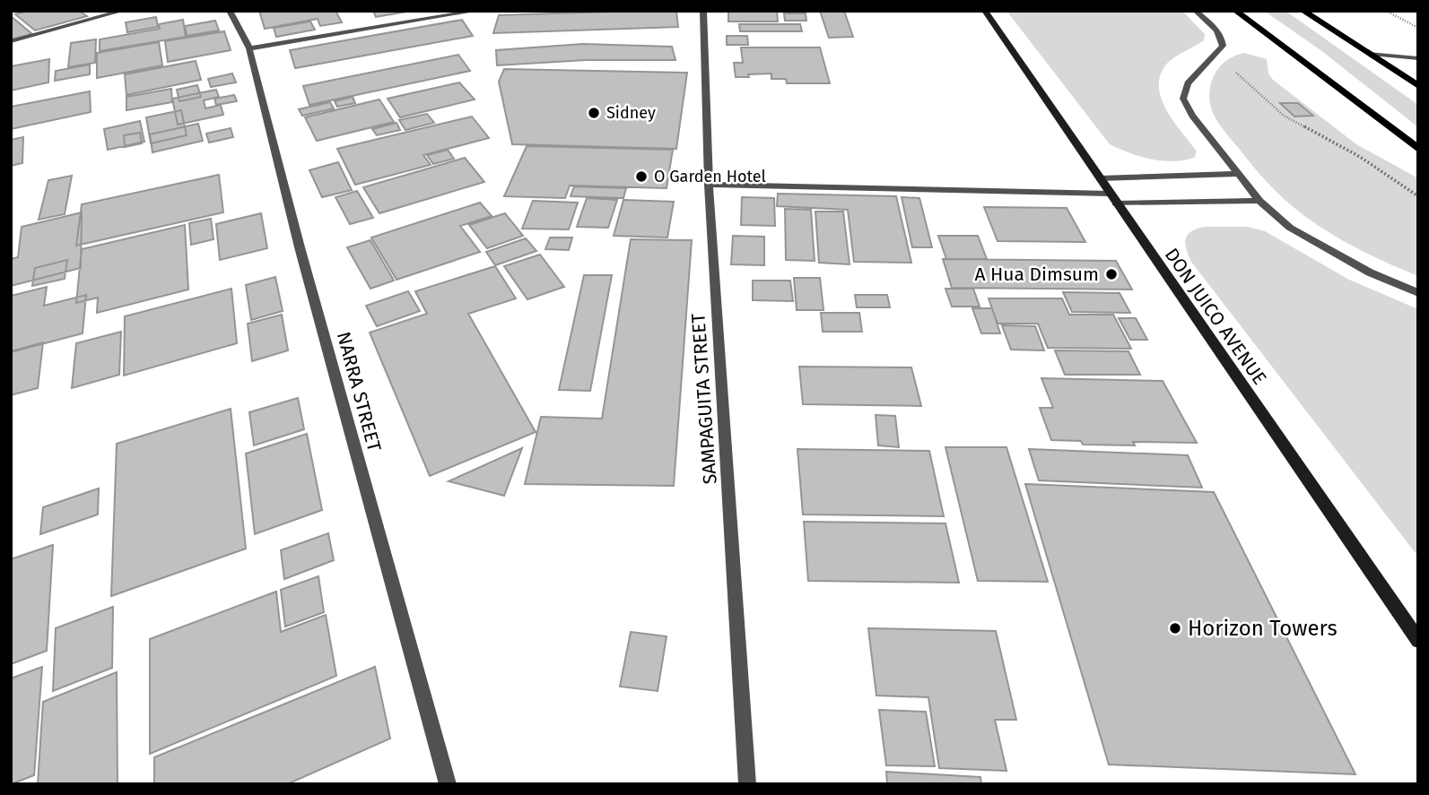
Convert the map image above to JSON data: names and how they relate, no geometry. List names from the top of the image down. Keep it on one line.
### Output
{"streets":{"main road":["DON JUICO AVENUE"],"street":["NARRA STREET","SAMPAGUITA STREET"]},"places":["Sidney","O Garden Hotel","A Hua Dimsum","Horizon Towers"]}
